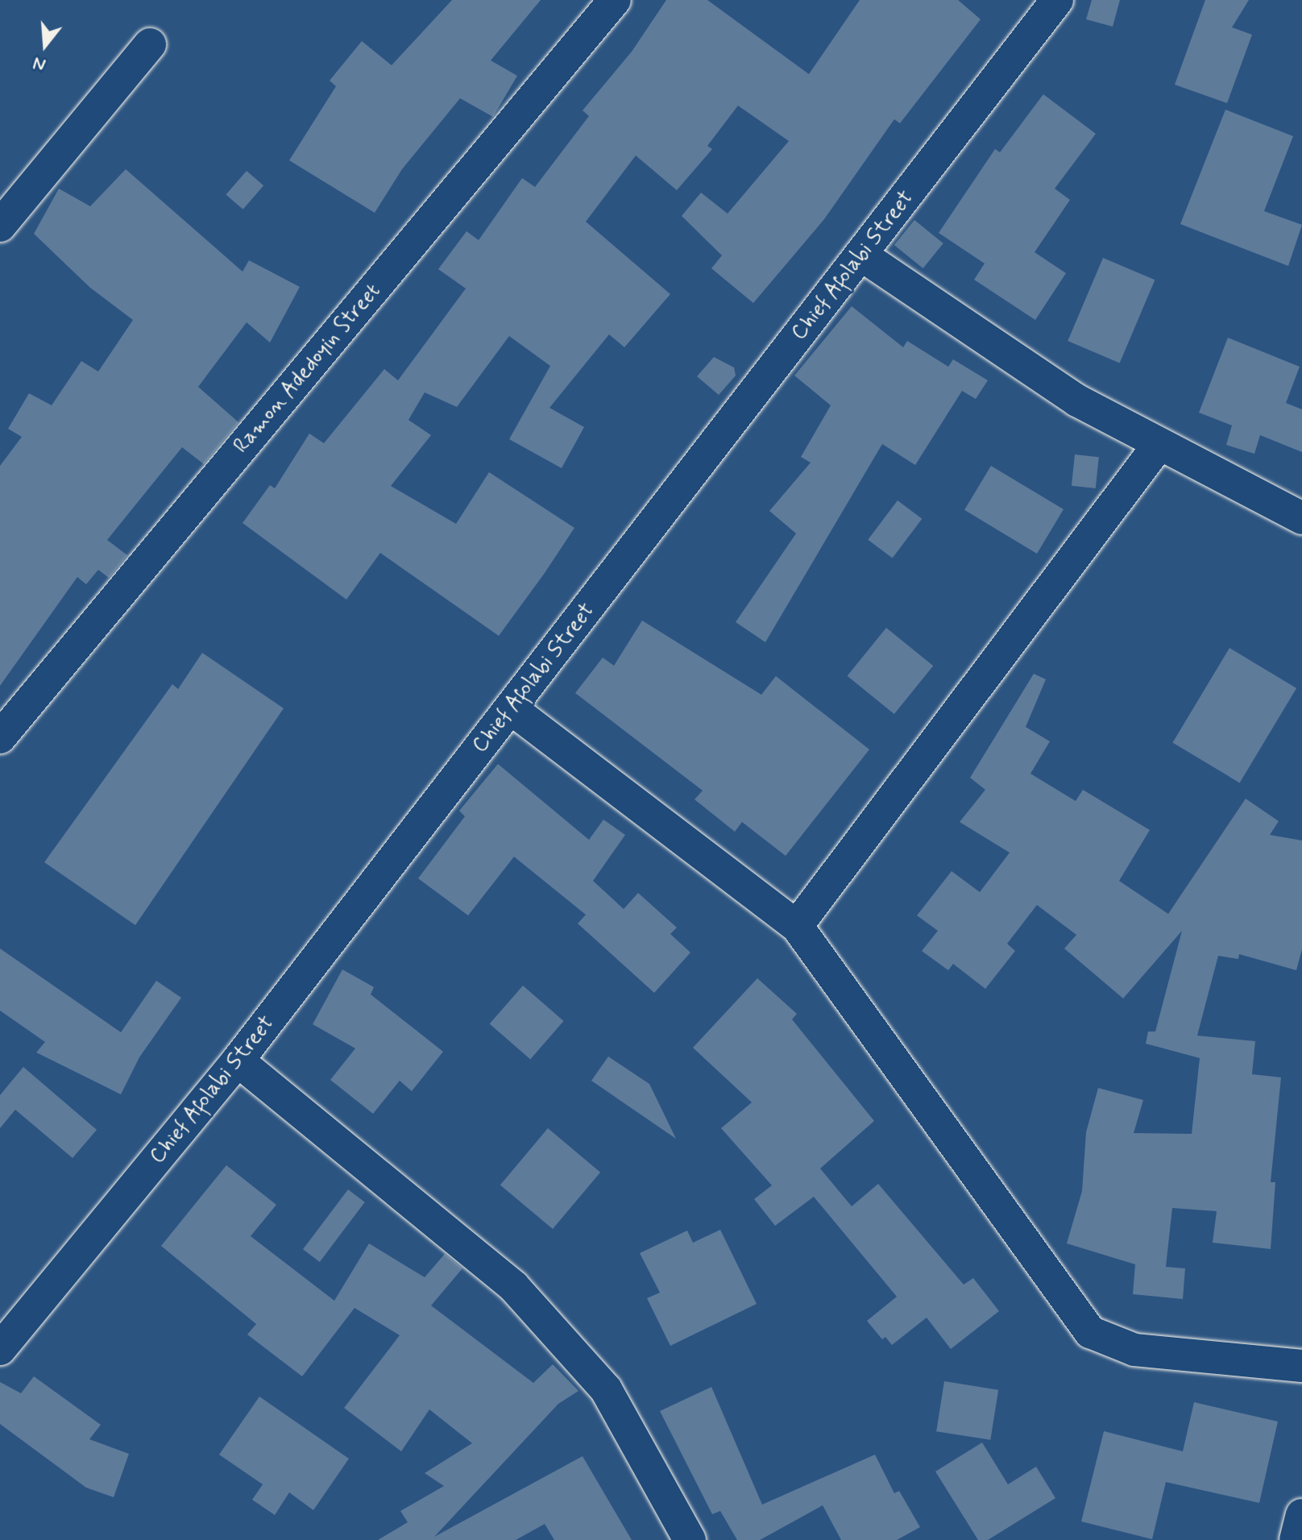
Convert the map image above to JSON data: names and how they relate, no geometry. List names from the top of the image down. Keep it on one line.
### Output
{"streets":{"street":["Chief Afolabi Street","Ramon Adedoyin Street"]},"north":"bottom"}
